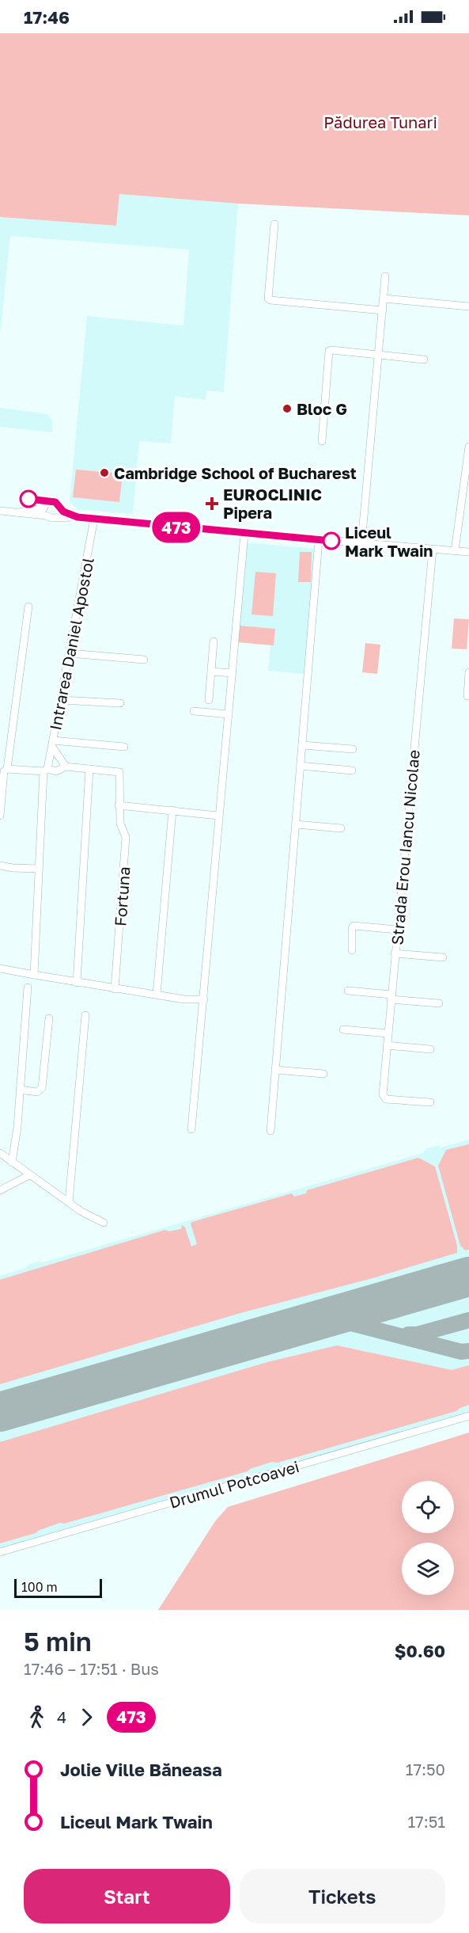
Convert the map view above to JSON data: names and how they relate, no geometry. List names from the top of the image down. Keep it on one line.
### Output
{"streets":{"street":["Intrarea Daniel Apostol","Strada Erou Iancu Nicolae","Fortuna","Drumul Potcoavei"]},"parks":["Pădurea Tunari"],"places":{"other":["Bloc G","Cambridge School of Bucharest","Liceul Mark Twain"],"health":["EUROCLINIC Pipera"]},"lines":["bus line 473"],"scale_bar":"100 m","page":{"status":"17:46","on_map":"473","scale":"100 m","heading":["5 min","17:46 – 17:51 · Bus","$0.60"],"legs":["4","473"],"list":[{"name":"Jolie Ville Băneasa","value":"17:50"},{"name":"Liceul Mark Twain","value":"17:51"}],"buttons":["Start","Tickets"]}}
